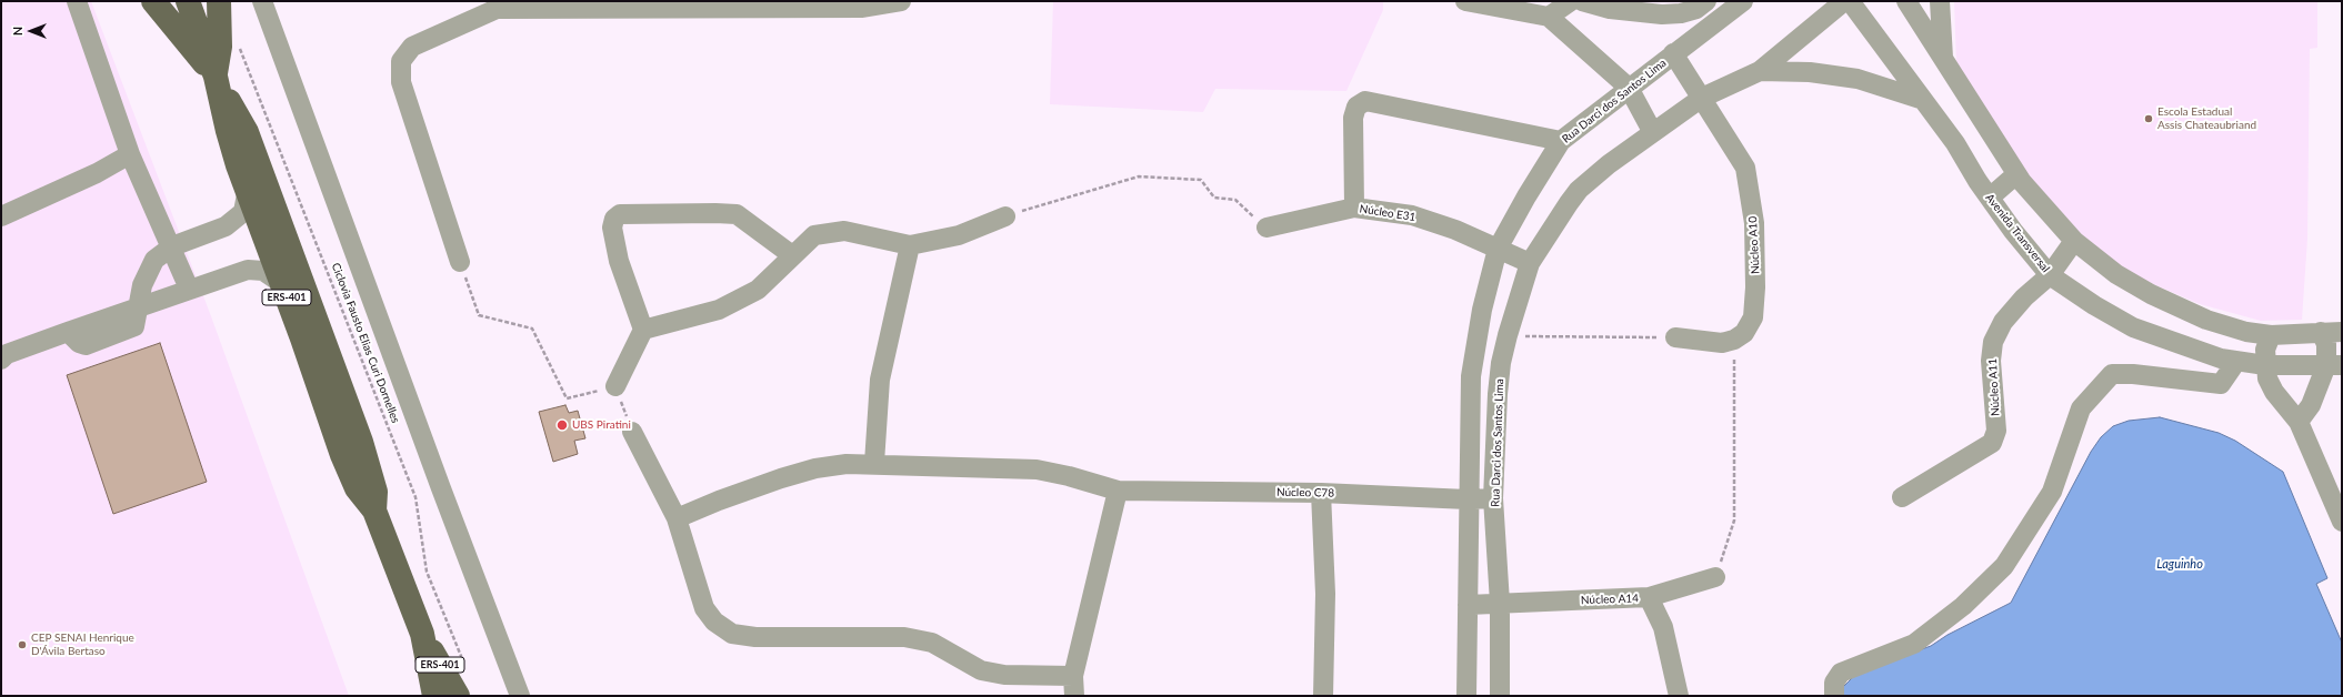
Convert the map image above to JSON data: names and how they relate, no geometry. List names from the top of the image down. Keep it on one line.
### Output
{"streets":{"main road":["ERS-401"],"street":["Rua Darci dos Santos Lima","Núcleo E31","Avenida Transversal","Núcleo A10","Núcleo A11","Núcleo C78","Núcleo A14"],"path":["Ciclovia Fausto Elias Curi Dornelles"]},"crossings":[["Rua Darci dos Santos Lima","Núcleo E31"],["Rua Darci dos Santos Lima","Núcleo A10"],["Rua Darci dos Santos Lima","Núcleo C78"],["Rua Darci dos Santos Lima","Núcleo A14"],["Avenida Transversal","Núcleo A11"]],"water":["Laguinho"],"places":["Escola Estadual Assis Chateaubriand","UBS Piratini","CEP SENAI Henrique D'Ávila Bertaso"],"north":"left"}
